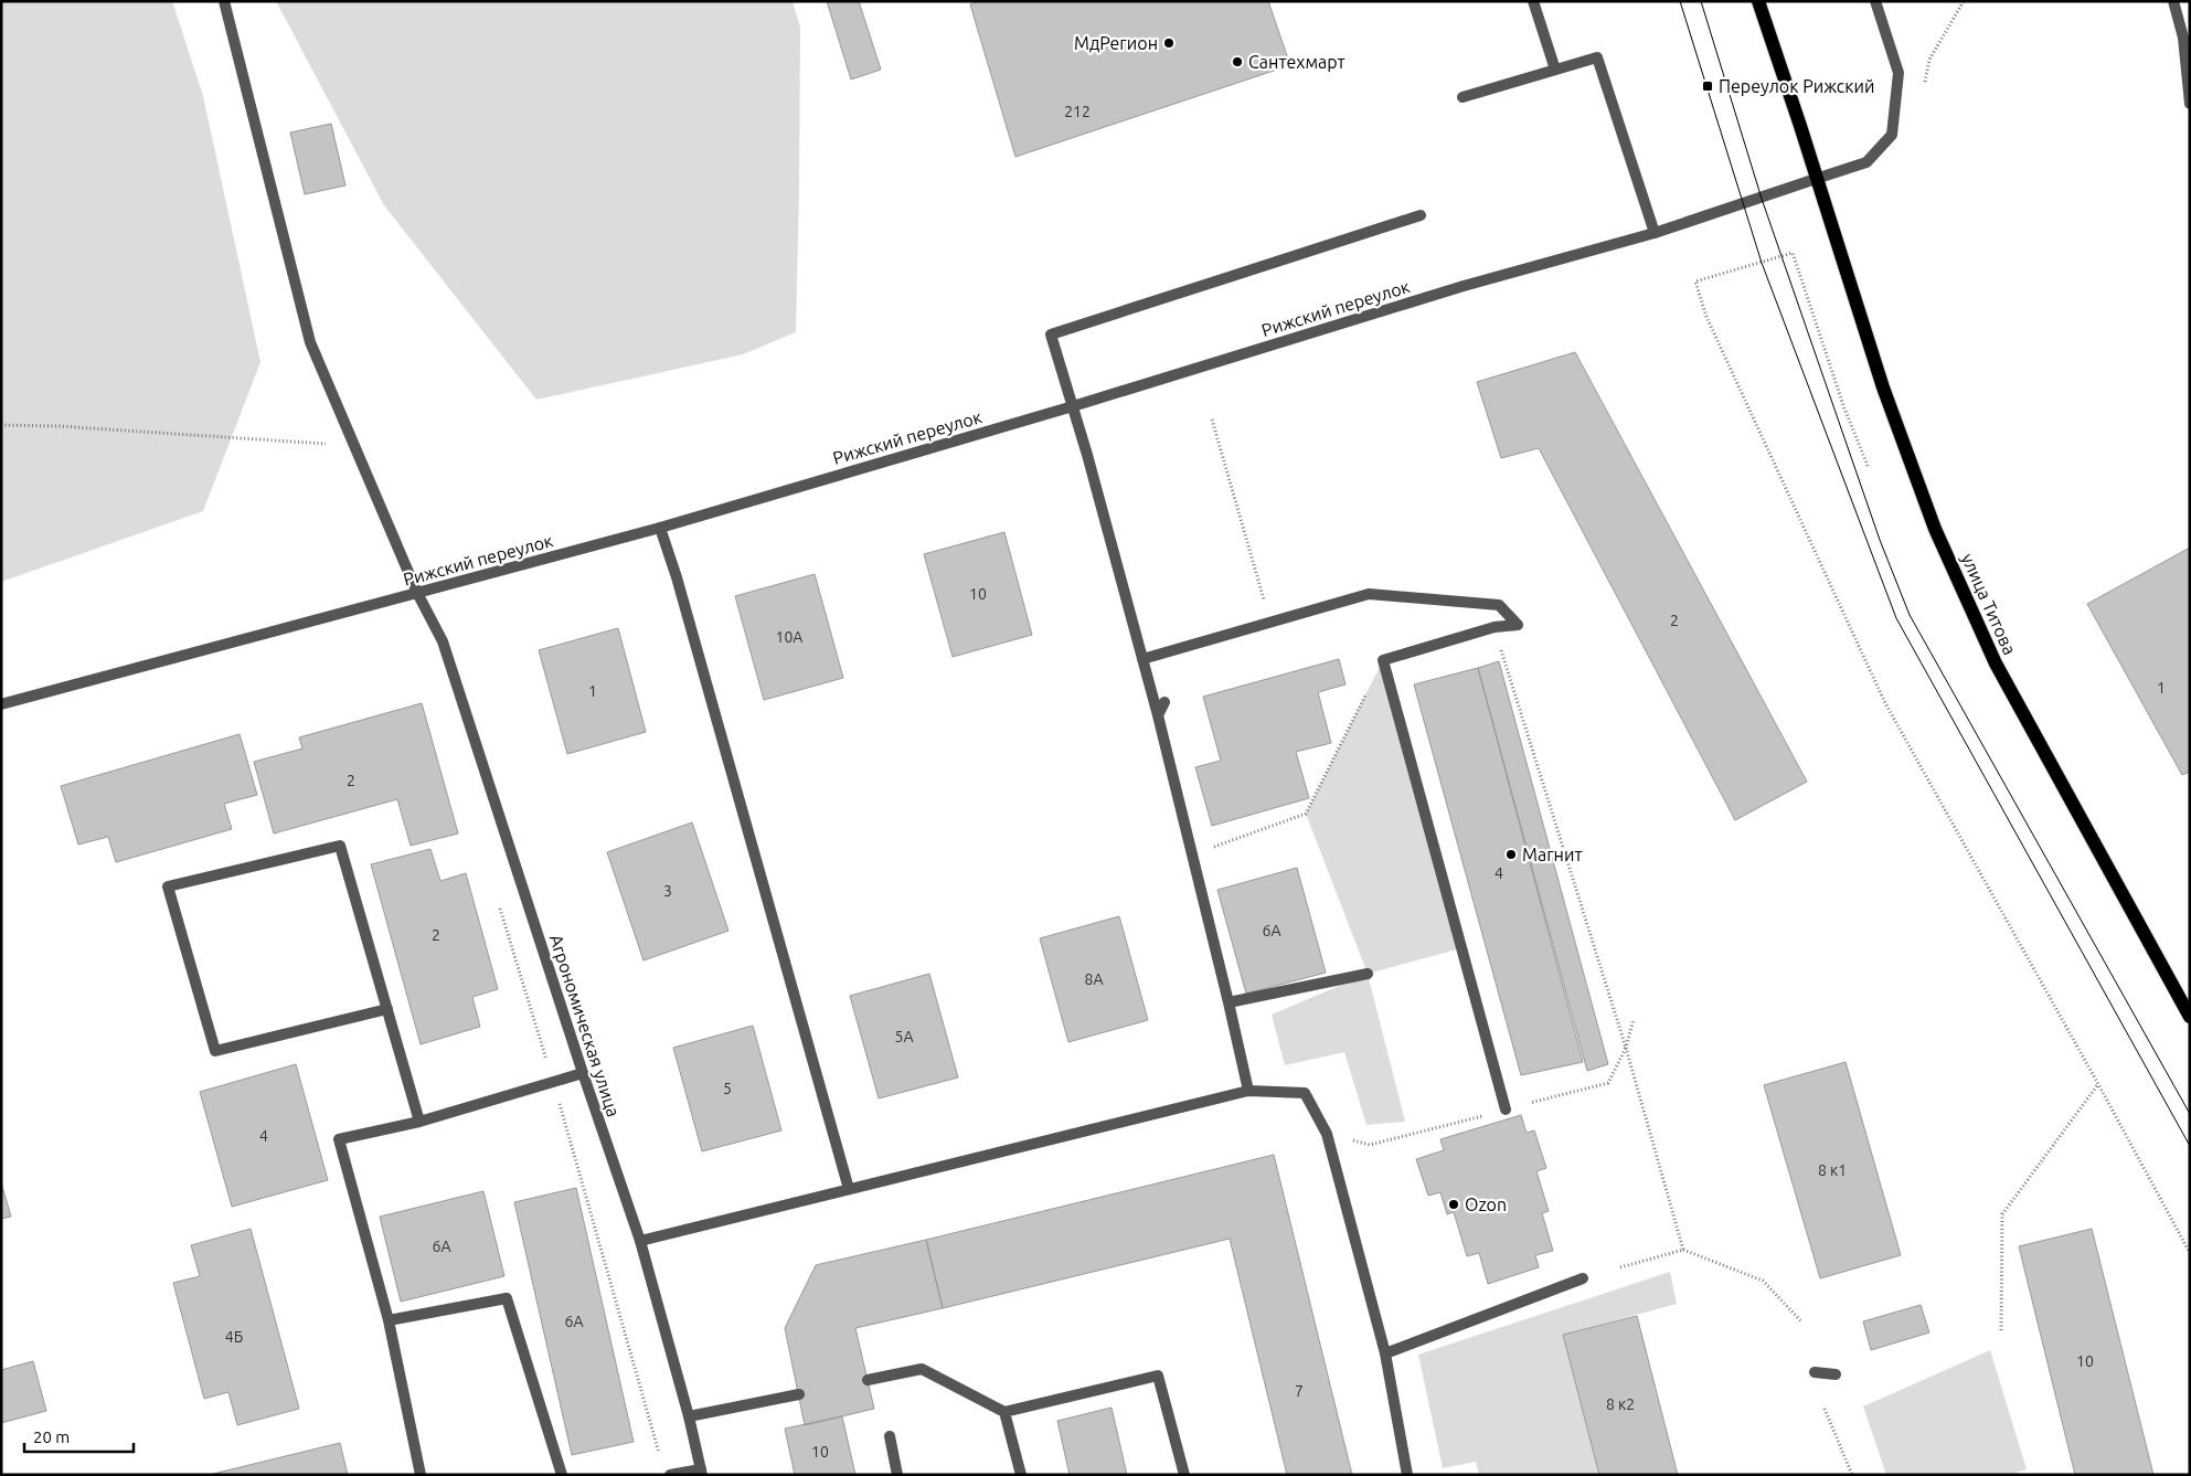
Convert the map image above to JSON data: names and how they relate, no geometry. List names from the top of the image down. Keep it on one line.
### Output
{"streets":{"main road":["улица Титова"],"street":["Рижский переулок","Агрономическая улица"]},"crossings":[["Рижский переулок","улица Титова"],["Рижский переулок","Агрономическая улица"]],"places":{"other":["МдРегион","Сантехмарт","Магнит","Ozon"],"transit":["Переулок Рижский"]},"house_numbers":["212","10","2","10А","1","1","2","4","3","6А","2","8А","5А","5","4","8 к1","6А","6А","4Б","10","7","8 к2","10"],"scale_bar":"20 m"}
